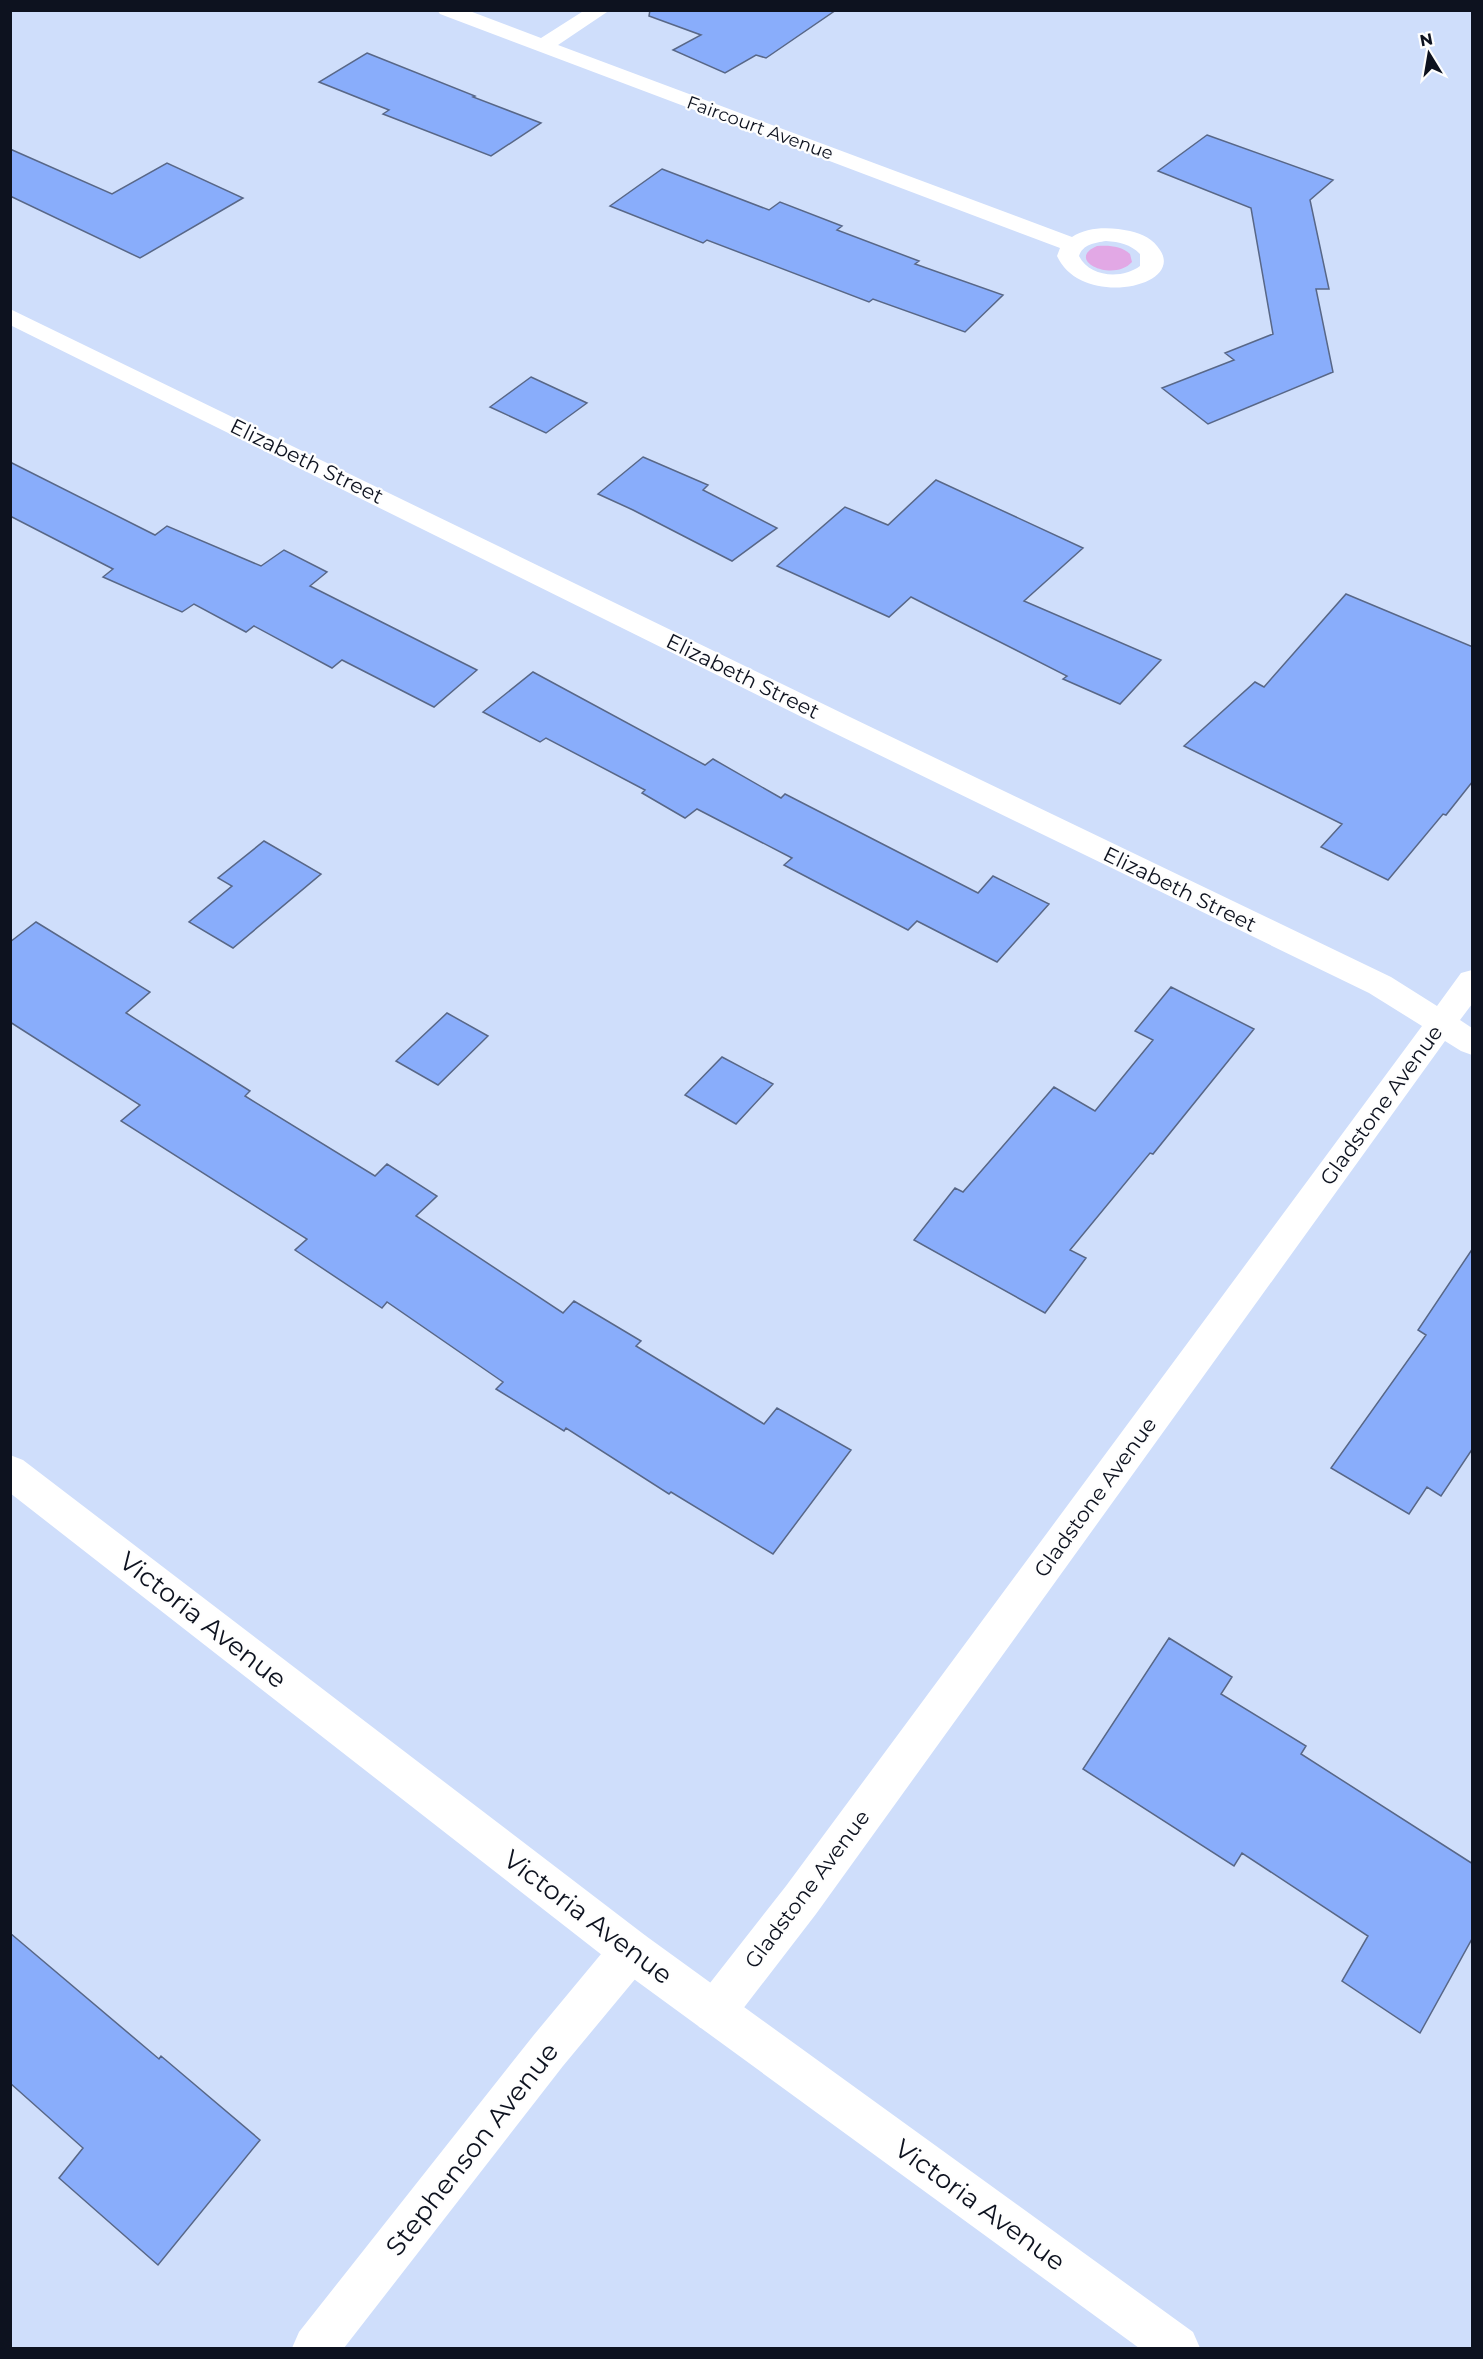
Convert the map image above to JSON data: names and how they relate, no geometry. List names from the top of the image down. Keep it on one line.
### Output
{"streets":{"street":["Faircourt Avenue","Elizabeth Street","Gladstone Avenue","Victoria Avenue","Stephenson Avenue"]},"crossings":[["Elizabeth Street","Gladstone Avenue"],["Gladstone Avenue","Victoria Avenue"],["Victoria Avenue","Stephenson Avenue"]],"north":"top"}
